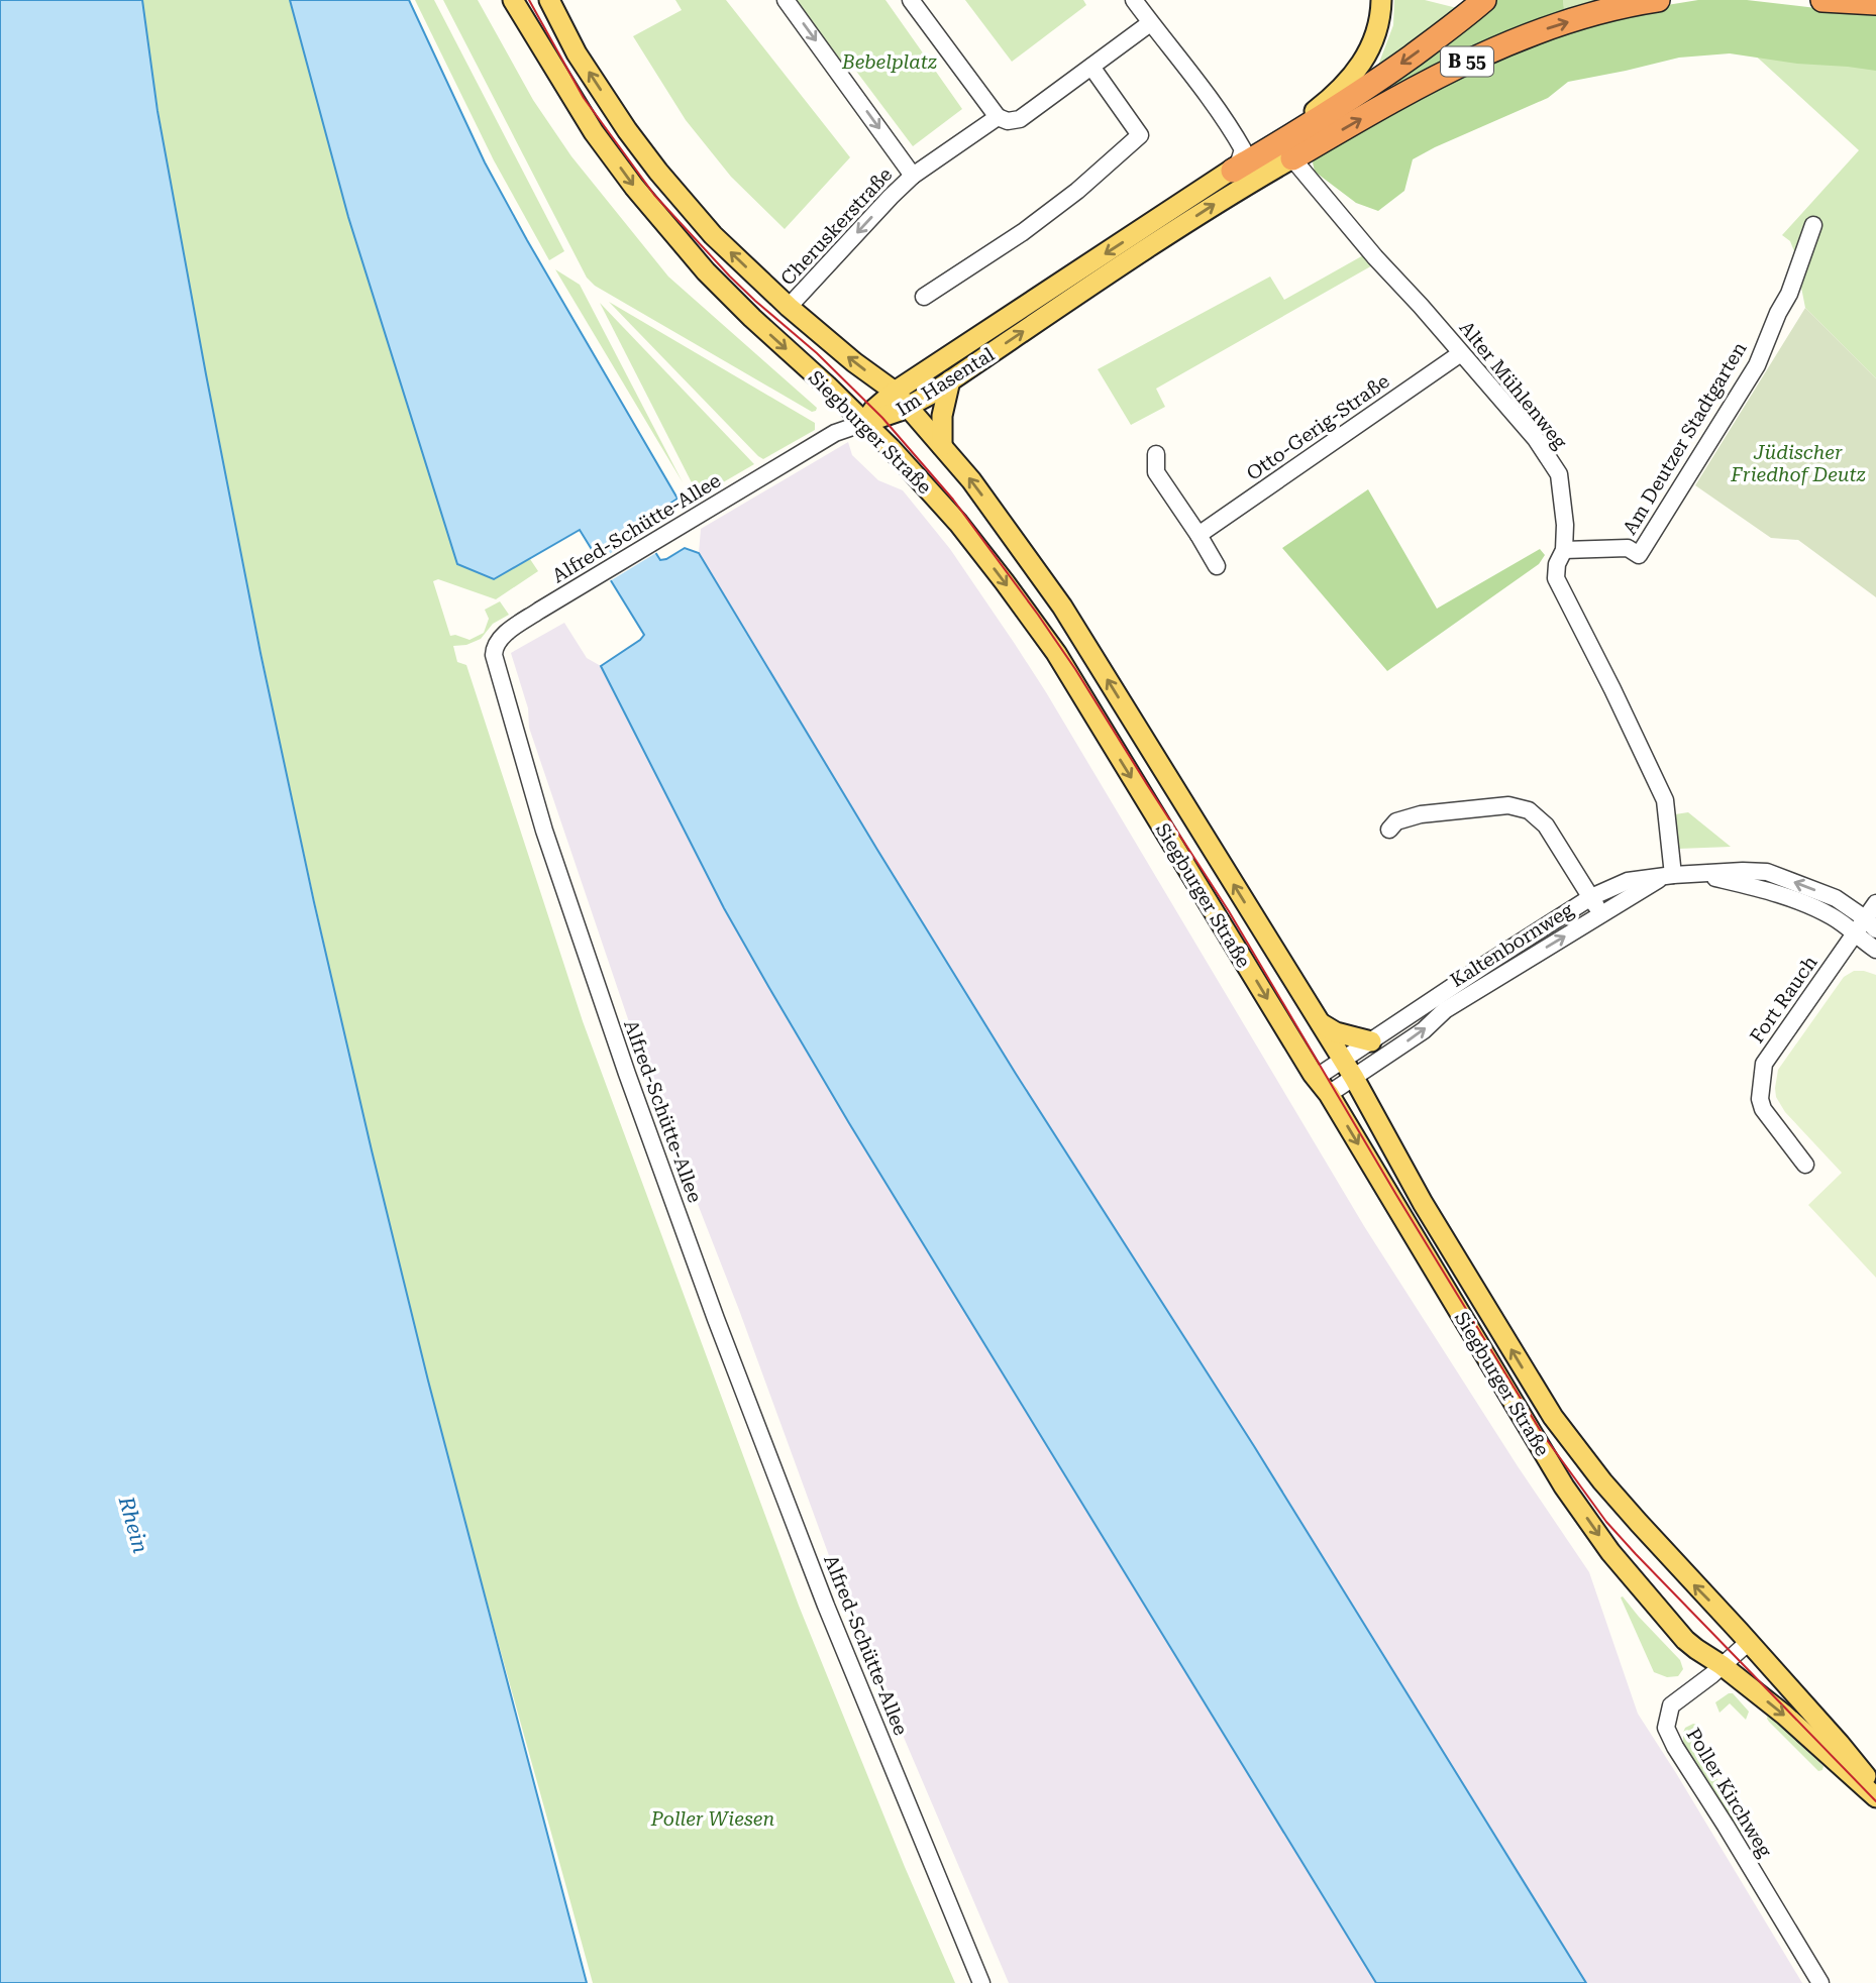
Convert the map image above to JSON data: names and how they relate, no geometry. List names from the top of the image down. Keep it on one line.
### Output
{"streets":{"highway":["B 55"],"main road":["Im Hasental","Siegburger Straße"],"street":["Cheruskerstraße","Alter Mühlenweg","Otto-Gerig-Straße","Am Deutzer Stadtgarten","Alfred-Schütte-Allee","Kaltenbornweg","Fort Rauch","Poller Kirchweg"]},"crossings":[["B 55","Im Hasental"],["B 55","Alter Mühlenweg"],["Cheruskerstraße","Siegburger Straße"],["Im Hasental","Alter Mühlenweg"],["Im Hasental","Siegburger Straße"],["Im Hasental","Alfred-Schütte-Allee"],["Alter Mühlenweg","Otto-Gerig-Straße"],["Alter Mühlenweg","Am Deutzer Stadtgarten"],["Alter Mühlenweg","Kaltenbornweg"],["Siegburger Straße","Alfred-Schütte-Allee"],["Siegburger Straße","Kaltenbornweg"],["Siegburger Straße","Poller Kirchweg"]],"one_way":["Cheruskerstraße"],"water":["Rhein"],"parks":["Bebelplatz","Jüdischer Friedhof Deutz","Poller Wiesen"]}
